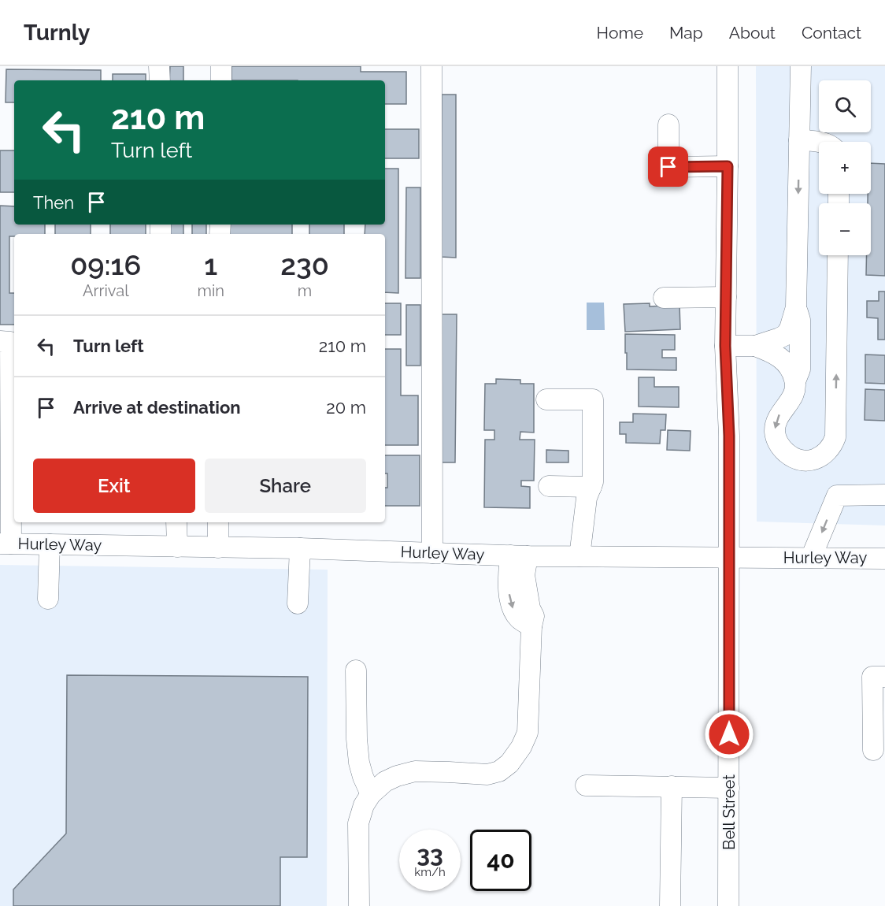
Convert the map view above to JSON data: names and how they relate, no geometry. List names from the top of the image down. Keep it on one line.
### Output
{"streets":{"street":["Hurley Way","Bell Street"]},"crossings":[["Hurley Way","Bell Street"]],"page":{"header":"Turnly","nav":["Home","Map","About","Contact"],"map_buttons":["+","−"],"turn":["210 m","Turn left"],"then":"Then","eta":["09:16","Arrival","1","min","230","m"],"list":[{"name":"Turn left","value":"210 m"},{"name":"Arrive at destination","value":"20 m"}],"buttons":["Exit","Share"],"speed":"33 km/h","limit":"40"}}
